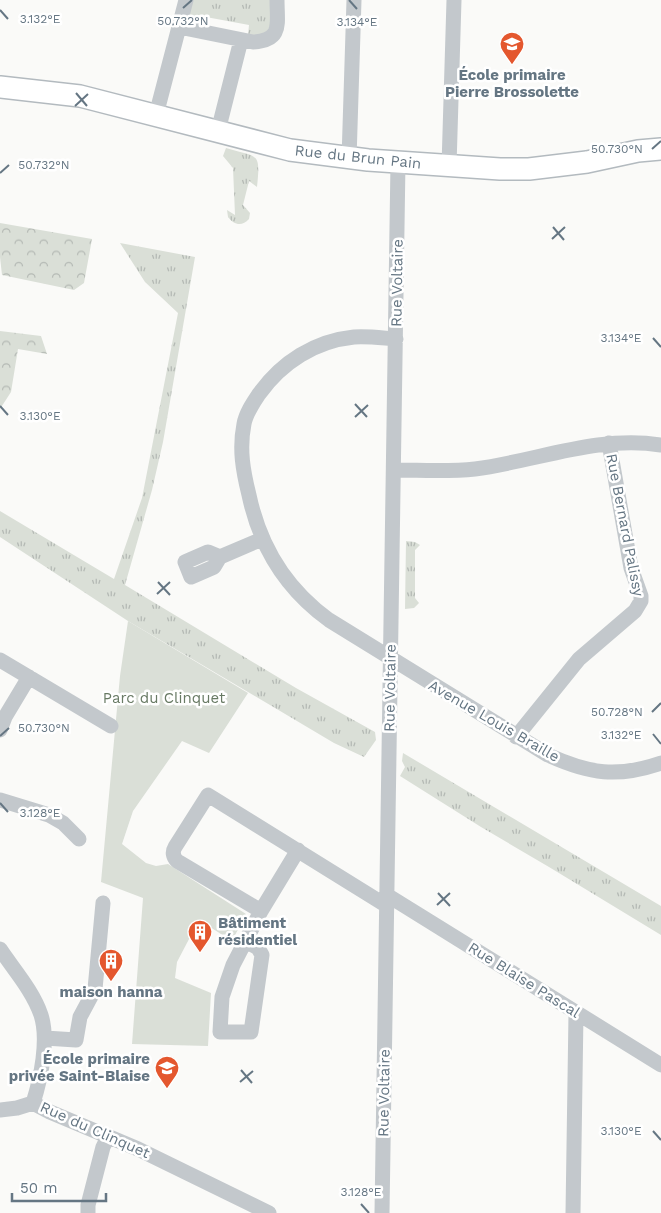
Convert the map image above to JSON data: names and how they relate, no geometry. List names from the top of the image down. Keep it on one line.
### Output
{"streets":{"main road":["Rue du Brun Pain"],"street":["Rue Voltaire","Rue Bernard Palissy","Avenue Louis Braille","Rue Blaise Pascal","Rue du Clinquet"]},"crossings":[["Rue du Brun Pain","Rue Voltaire"],["Rue Voltaire","Avenue Louis Braille"],["Rue Voltaire","Rue Blaise Pascal"],["Rue Bernard Palissy","Avenue Louis Braille"]],"parks":["Parc du Clinquet"],"places":{"school or university":["École primaire Pierre Brossolette","École primaire privée Saint-Blaise"],"building":["Bâtiment résidentiel","maison hanna"]},"scale_bar":"50 m","coordinates":["3.132°E","50.732°N","3.134°E","50.730°N","3.130°E","50.728°N","3.128°E"]}
